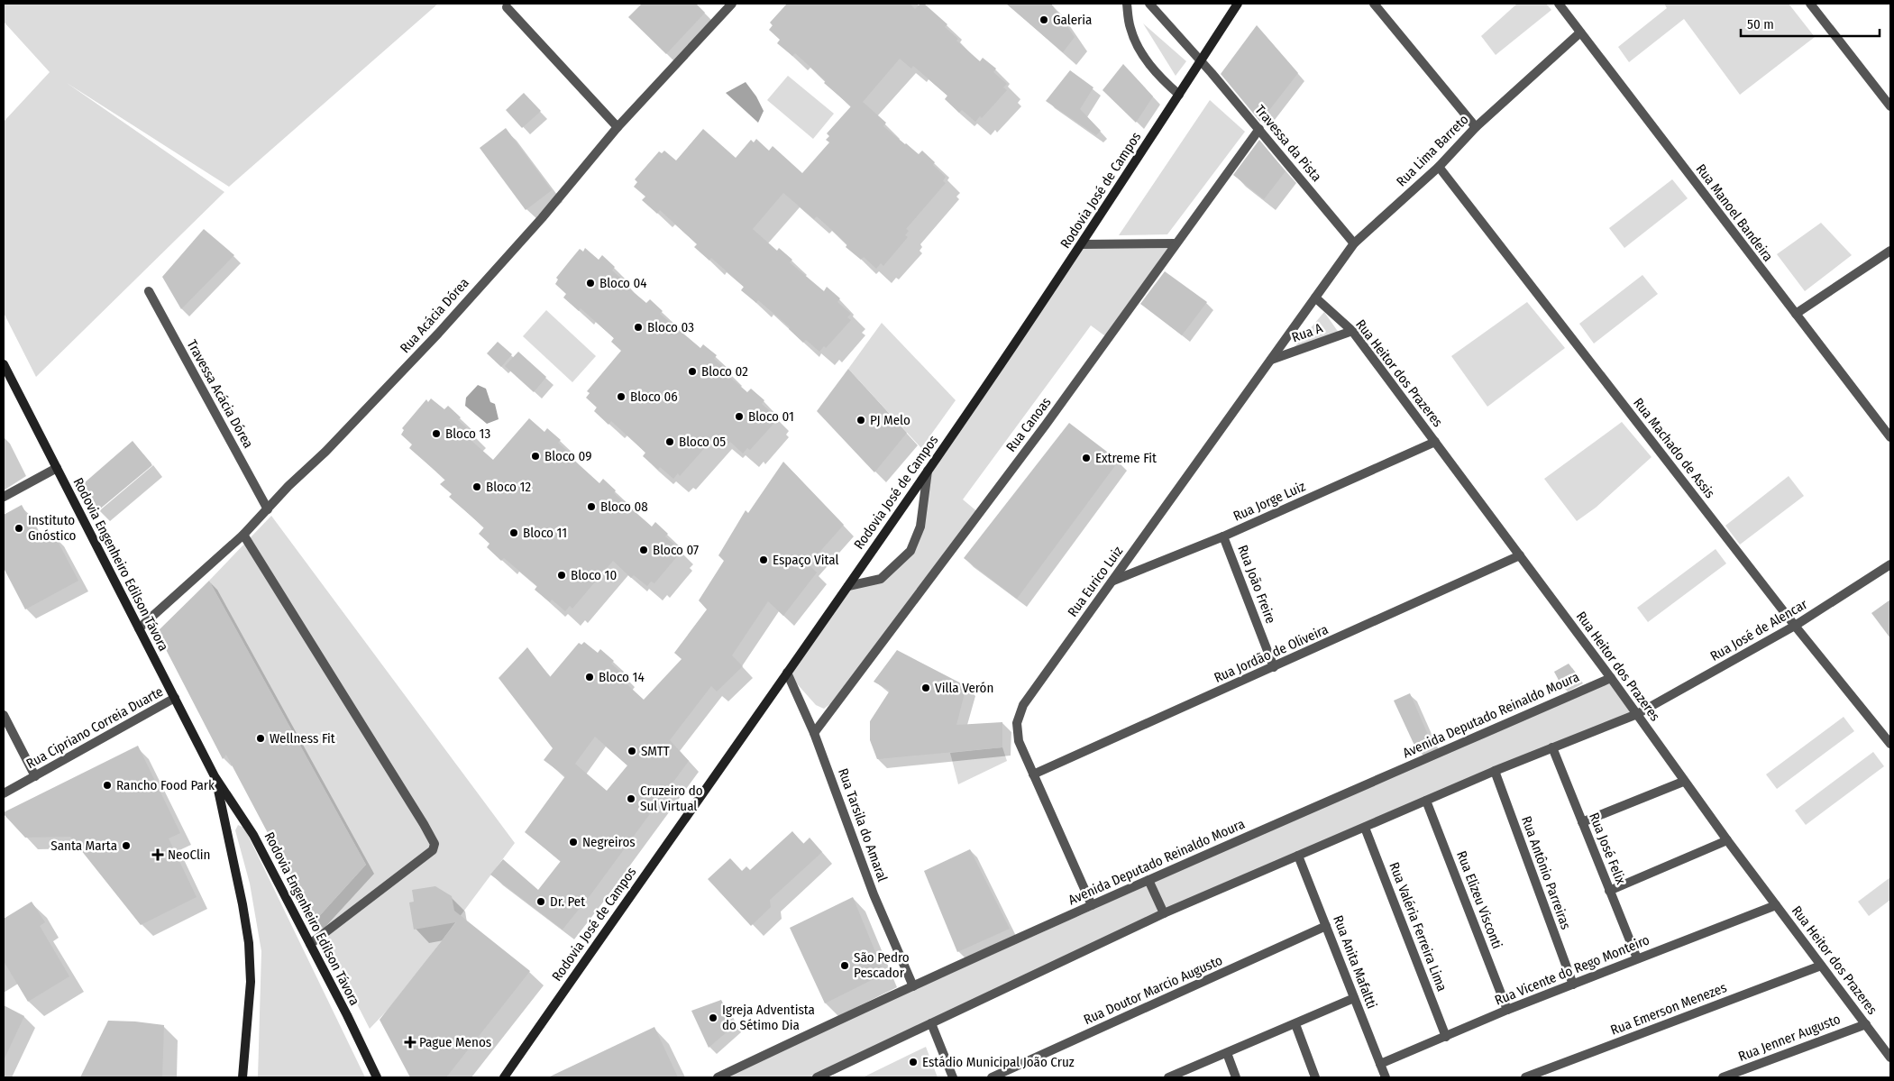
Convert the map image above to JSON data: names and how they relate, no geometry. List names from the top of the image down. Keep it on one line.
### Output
{"streets":{"main road":["Rodovia José de Campos","Rodovia Engenheiro Edilson Távora"],"street":["Travessa da Pista","Rua Lima Barreto","Rua Manoel Bandeira","Rua Acácia Dórea","Rua A","Rua Heitor dos Prazeres","Travessa Acácia Dórea","Rua Canoas","Rua Machado de Assis","Rua Jorge Luiz","Rua Eurico Luiz","Rua João Freire","Rua José de Alencar","Rua Jordão de Oliveira","Avenida Deputado Reinaldo Moura","Rua Cipriano Correia Duarte","Rua Tarsila do Amaral","Rua José Felix","Rua Antônio Parreiras","Rua Elizeu Visconti","Rua Valéria Ferreira Lima","Rua Anita Mafaltti","Rua Vicente do Rego Monteiro","Rua Doutor Marcio Augusto","Rua Emerson Menezes","Rua Jenner Augusto"]},"crossings":[["Travessa da Pista","Rua Lima Barreto"],["Travessa da Pista","Rodovia José de Campos"],["Travessa da Pista","Rua Canoas"],["Rua Lima Barreto","Rua Manoel Bandeira"],["Rua Lima Barreto","Rua Heitor dos Prazeres"],["Rua Lima Barreto","Rua Machado de Assis"],["Rua Lima Barreto","Rua Eurico Luiz"],["Rodovia José de Campos","Rua Tarsila do Amaral"],["Rua Acácia Dórea","Travessa Acácia Dórea"],["Rua Acácia Dórea","Rodovia Engenheiro Edilson Távora"],["Rua A","Rua Heitor dos Prazeres"],["Rua A","Rua Eurico Luiz"],["Rua Heitor dos Prazeres","Rua Jorge Luiz"],["Rua Heitor dos Prazeres","Rua Eurico Luiz"],["Rua Heitor dos Prazeres","Rua José de Alencar"],["Rua Heitor dos Prazeres","Rua Jordão de Oliveira"],["Rua Heitor dos Prazeres","Avenida Deputado Reinaldo Moura"],["Rua Heitor dos Prazeres","Rua Vicente do Rego Monteiro"],["Rua Heitor dos Prazeres","Rua Emerson Menezes"],["Rua Heitor dos Prazeres","Rua Jenner Augusto"],["Rua Canoas","Rua Tarsila do Amaral"],["Rua Machado de Assis","Rua José de Alencar"],["Rua Jorge Luiz","Rua Eurico Luiz"],["Rua Jorge Luiz","Rua João Freire"],["Rodovia Engenheiro Edilson Távora","Rua Cipriano Correia Duarte"],["Rua Eurico Luiz","Rua Jordão de Oliveira"],["Rua Eurico Luiz","Avenida Deputado Reinaldo Moura"],["Rua João Freire","Rua Jordão de Oliveira"],["Avenida Deputado Reinaldo Moura","Rua Tarsila do Amaral"],["Rua José Felix","Rua Vicente do Rego Monteiro"],["Rua Antônio Parreiras","Rua Vicente do Rego Monteiro"],["Rua Elizeu Visconti","Rua Vicente do Rego Monteiro"],["Rua Valéria Ferreira Lima","Rua Vicente do Rego Monteiro"],["Rua Anita Mafaltti","Rua Vicente do Rego Monteiro"],["Rua Anita Mafaltti","Rua Doutor Marcio Augusto"]],"places":{"other":["Galeria","Bloco 04","Bloco 03","Bloco 02","Bloco 06","Bloco 01","PJ Melo","Bloco 13","Bloco 05","Bloco 09","Extreme Fit","Bloco 12","Bloco 08","Instituto Gnóstico","Bloco 11","Bloco 07","Espaço Vital","Bloco 10","Bloco 14","Villa Verón","Wellness Fit","SMTT","Rancho Food Park","Cruzeiro do Sul Virtual","Negreiros","Santa Marta","Dr. Pet","São Pedro Pescador","Igreja Adventista do Sétimo Dia","Estádio Municipal João Cruz"],"health":["NeoClin","Pague Menos"]},"scale_bar":"50 m"}
